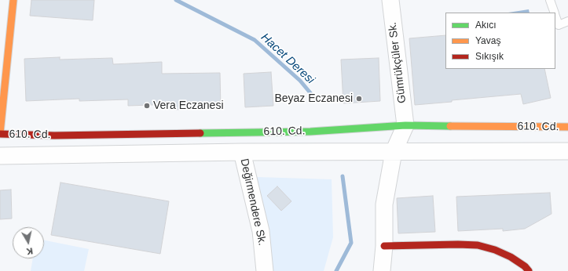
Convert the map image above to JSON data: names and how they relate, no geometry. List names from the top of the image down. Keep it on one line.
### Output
{"streets":{"street":["Gümrükçüler Sk.","610. Cd.","Değirmendere Sk."]},"crossings":[["Gümrükçüler Sk.","610. Cd."],["610. Cd.","Değirmendere Sk."]],"water":["Hacet Deresi"],"places":["Beyaz Eczanesi","Vera Eczanesi"],"legend":["Akıcı","Yavaş","Sıkışık"],"north":"bottom"}
